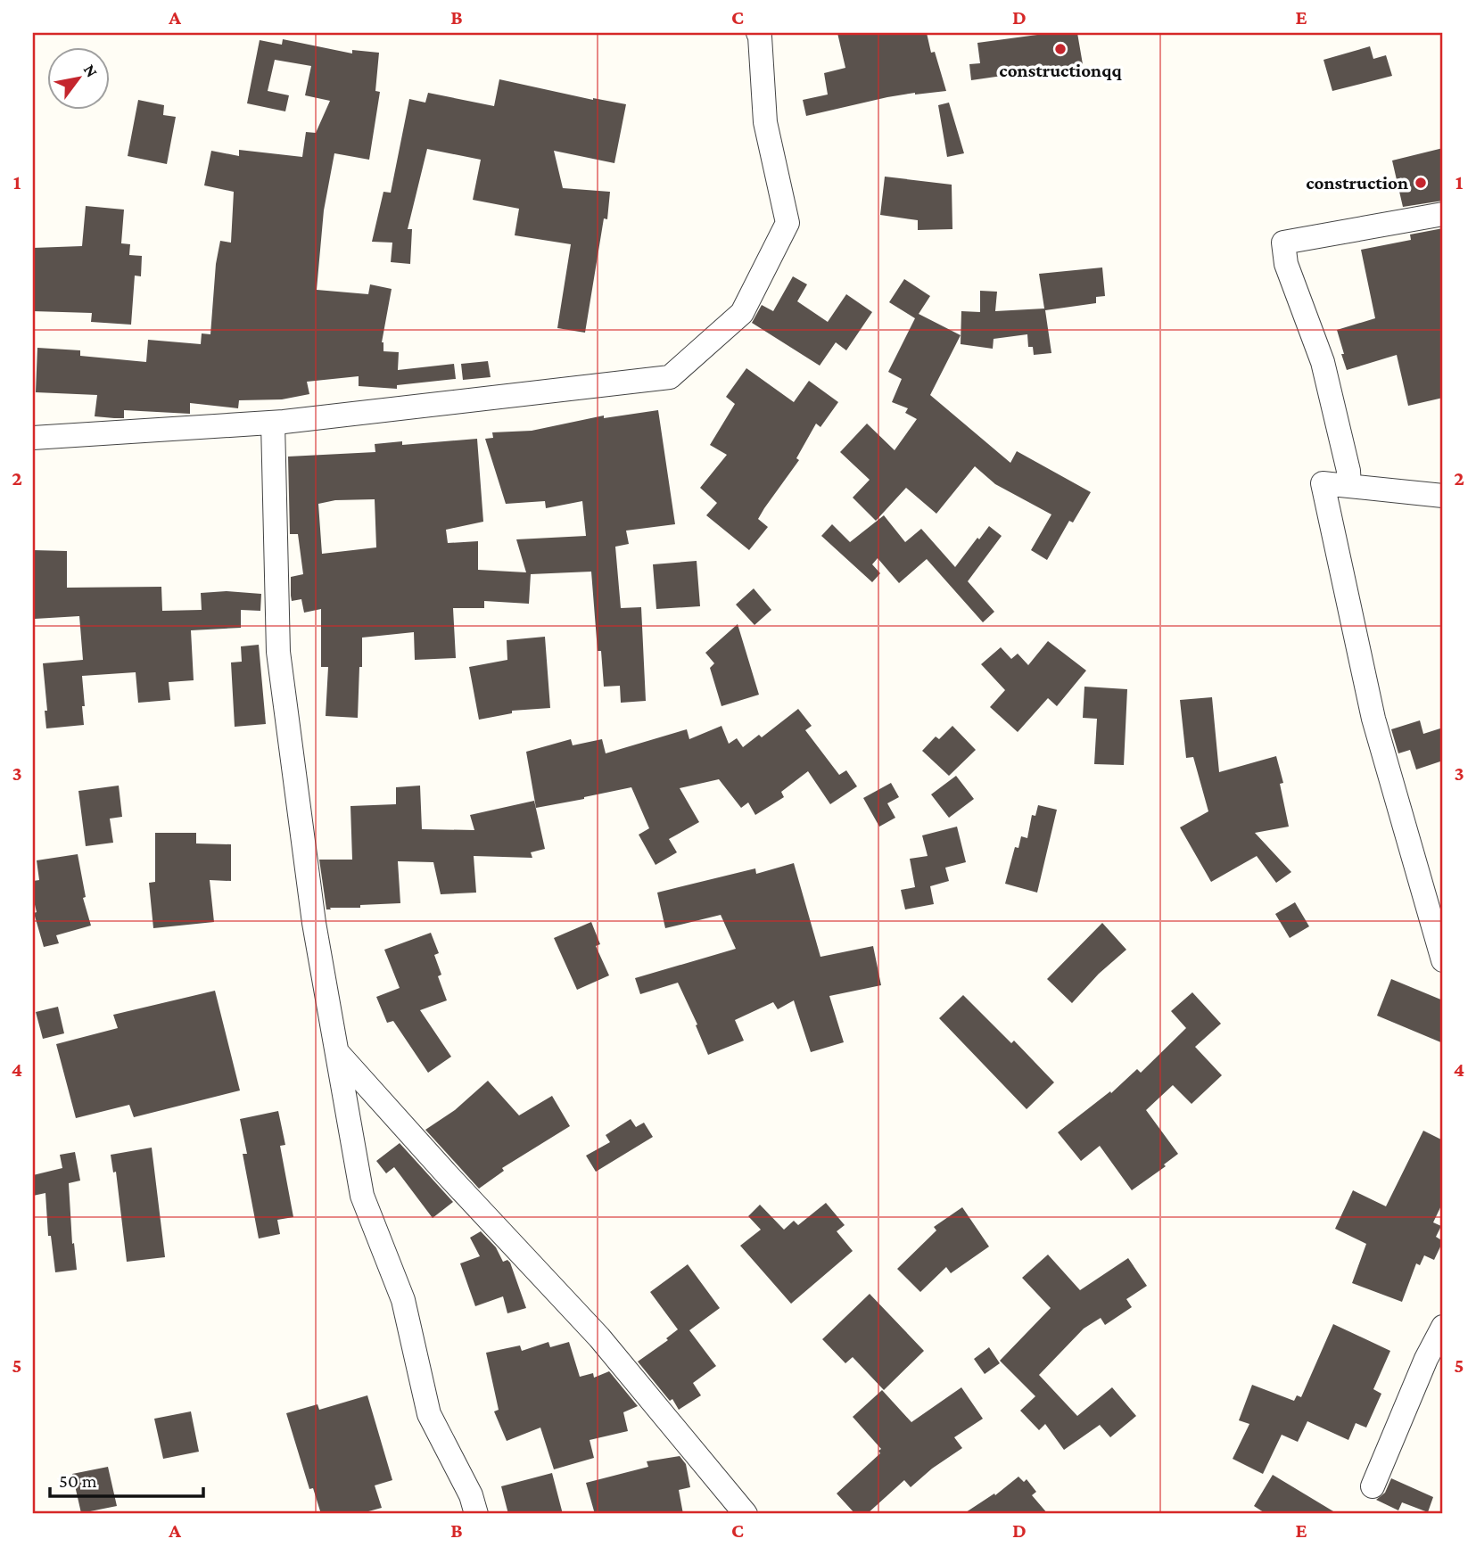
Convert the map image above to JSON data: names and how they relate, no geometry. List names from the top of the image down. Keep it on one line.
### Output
{"places":["constructionqq","construction"],"scale_bar":"50 m","north":"top right","grid":{"columns":["A","B","C","D","E"],"rows":["1","2","3","4","5"]}}
